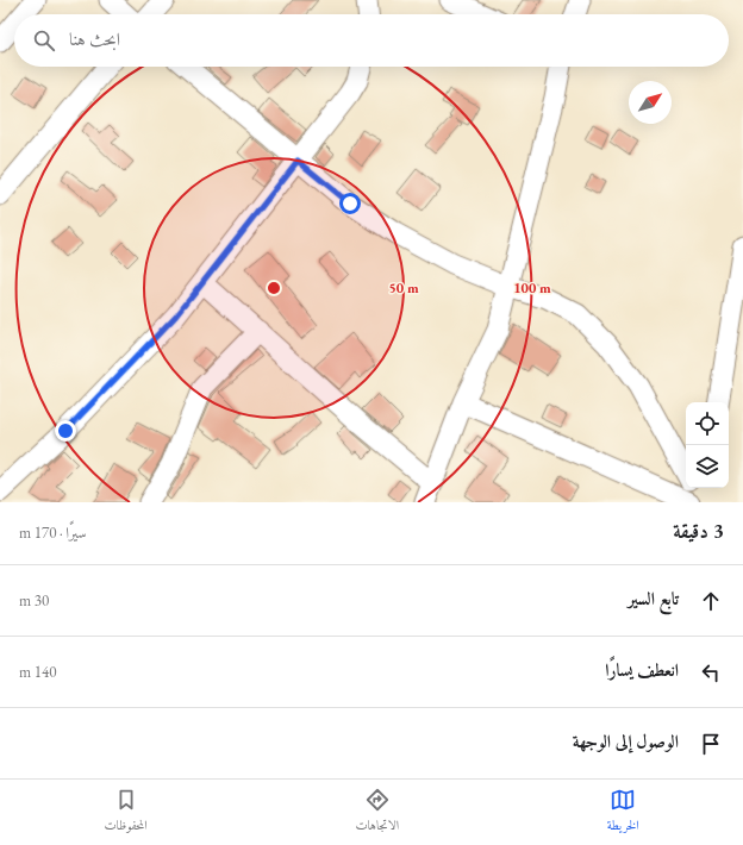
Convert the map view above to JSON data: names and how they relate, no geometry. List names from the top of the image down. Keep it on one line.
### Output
{"north":"top right","page":{"search":"ابحث هنا","heading":["3 دقيقة","سيرًا · 170 m"],"list":[["تابع السير","30 m"],["انعطف يسارًا","140 m"],"الوصول إلى الوجهة"],"nav":["الخريطة","الاتجاهات","المحفوظات"]},"rings":["50 m","100 m"]}
